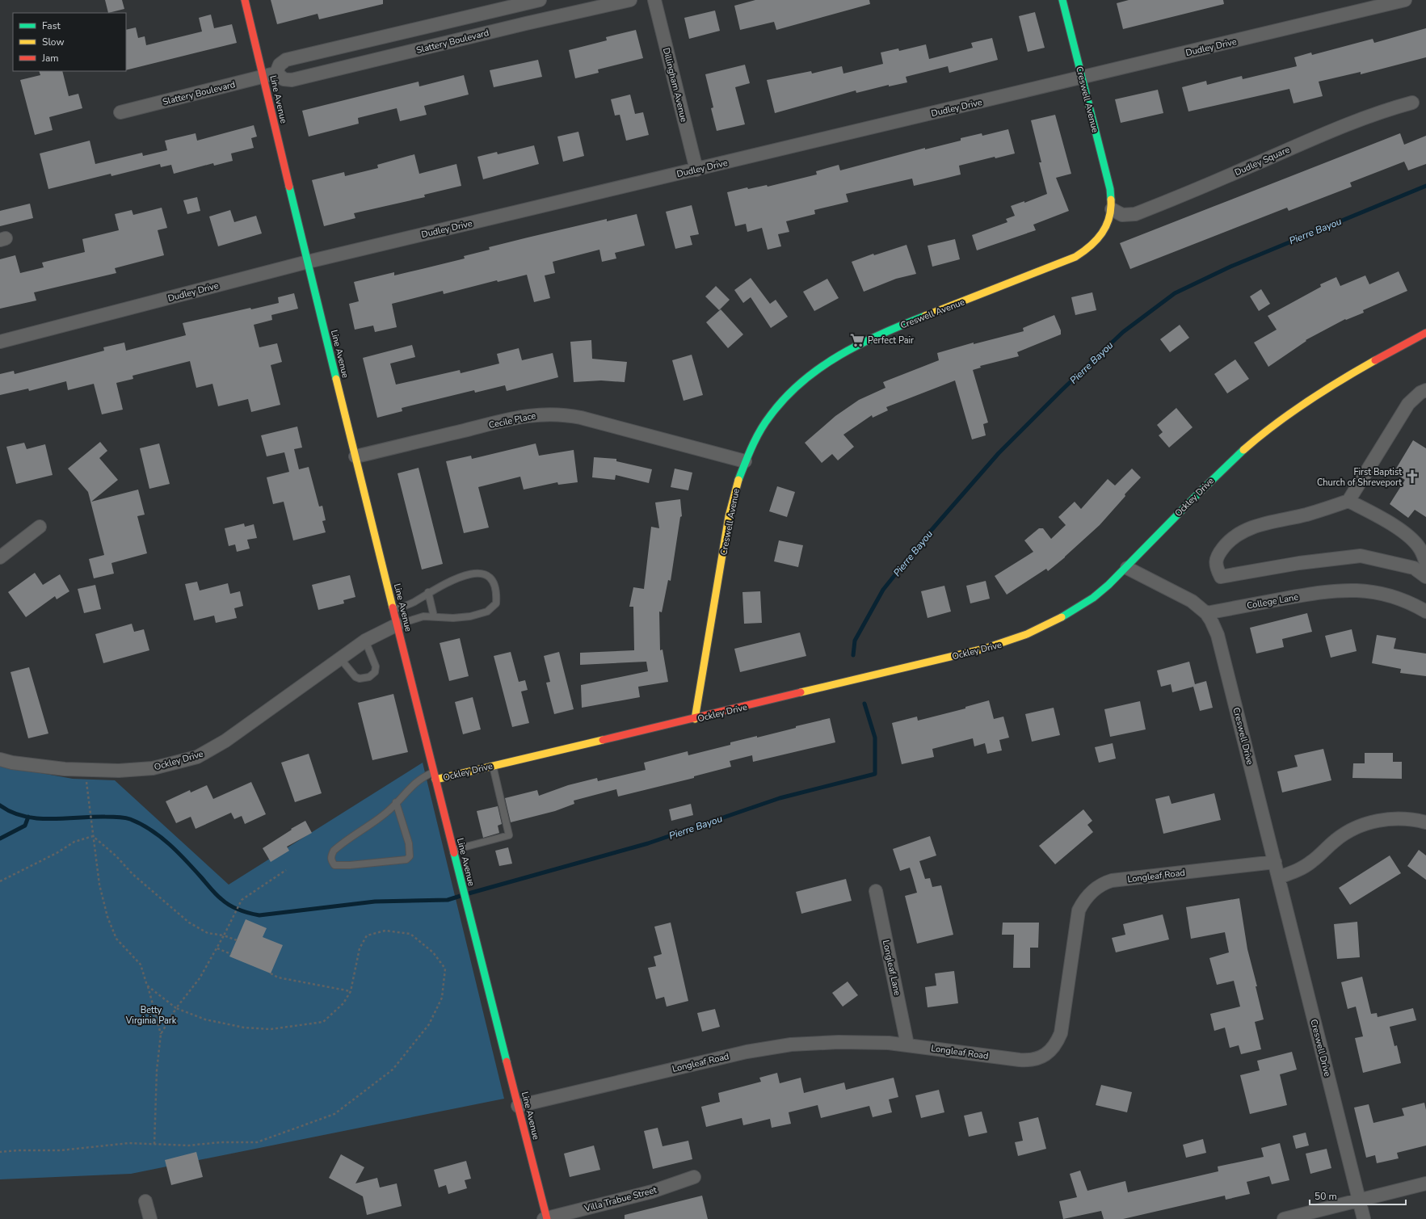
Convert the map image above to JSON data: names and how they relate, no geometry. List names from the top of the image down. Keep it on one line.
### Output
{"streets":{"street":["Slattery Boulevard","Dudley Drive","Dillingham Avenue","Line Avenue","Creswell Avenue","Dudley Square","Cecile Place","Ockley Drive","College Lane","Creswell Drive","Longleaf Road","Longleaf Lane","Villa Trabue Street"]},"crossings":[["Slattery Boulevard","Line Avenue"],["Dudley Drive","Dillingham Avenue"],["Dudley Drive","Line Avenue"],["Dudley Drive","Creswell Avenue"],["Line Avenue","Cecile Place"],["Line Avenue","Ockley Drive"],["Line Avenue","Longleaf Road"],["Line Avenue","Villa Trabue Street"],["Creswell Avenue","Dudley Square"],["Creswell Avenue","Cecile Place"],["Creswell Avenue","Ockley Drive"],["College Lane","Creswell Drive"],["Creswell Drive","Longleaf Road"],["Longleaf Road","Longleaf Lane"]],"water":["Pierre Bayou"],"parks":["Betty Virginia Park"],"places":{"supermarket":["Perfect Pair"],"church":["First Baptist Church of Shreveport"]},"legend":["Fast","Slow","Jam"],"scale_bar":"50 m"}
